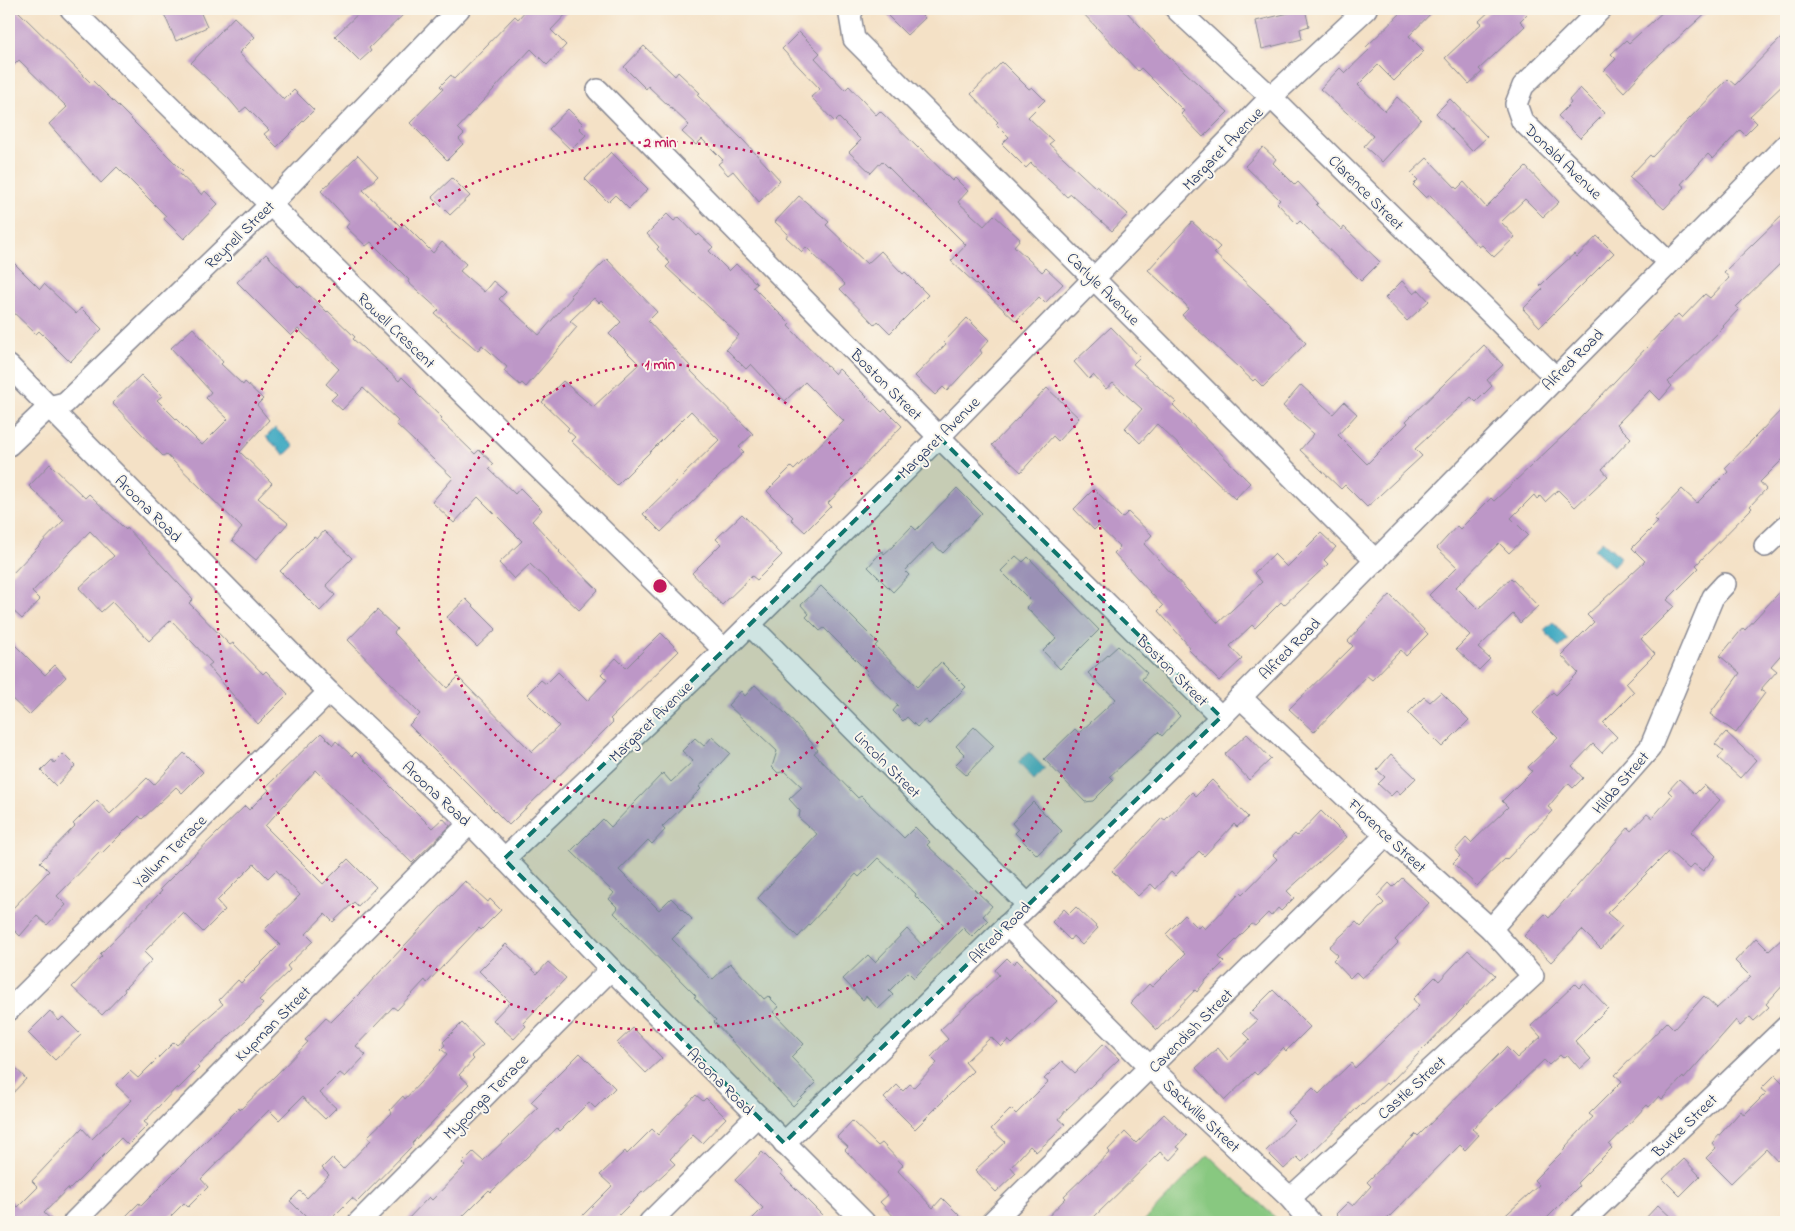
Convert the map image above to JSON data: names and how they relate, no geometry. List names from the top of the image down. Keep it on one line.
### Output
{"streets":{"street":["Margaret Avenue","Donald Avenue","Clarence Street","Reynell Street","Carlyle Avenue","Rowell Crescent","Alfred Road","Boston Street","Aroona Road","Lincoln Street","Hilda Street","Florence Street","Yallum Terrace","Kupman Street","Cavendish Street","Castle Street","Myponga Terrace","Sackville Street","Burke Street"]},"crossings":[["Margaret Avenue","Clarence Street"],["Margaret Avenue","Carlyle Avenue"],["Margaret Avenue","Rowell Crescent"],["Margaret Avenue","Boston Street"],["Margaret Avenue","Aroona Road"],["Margaret Avenue","Lincoln Street"],["Donald Avenue","Alfred Road"],["Clarence Street","Alfred Road"],["Reynell Street","Rowell Crescent"],["Reynell Street","Aroona Road"],["Carlyle Avenue","Alfred Road"],["Alfred Road","Boston Street"],["Alfred Road","Aroona Road"],["Alfred Road","Lincoln Street"],["Alfred Road","Florence Street"],["Alfred Road","Sackville Street"],["Aroona Road","Yallum Terrace"],["Aroona Road","Kupman Street"],["Aroona Road","Myponga Terrace"],["Hilda Street","Florence Street"],["Florence Street","Cavendish Street"],["Florence Street","Castle Street"],["Cavendish Street","Sackville Street"],["Castle Street","Sackville Street"]],"rings":["2 min","1 min"]}
